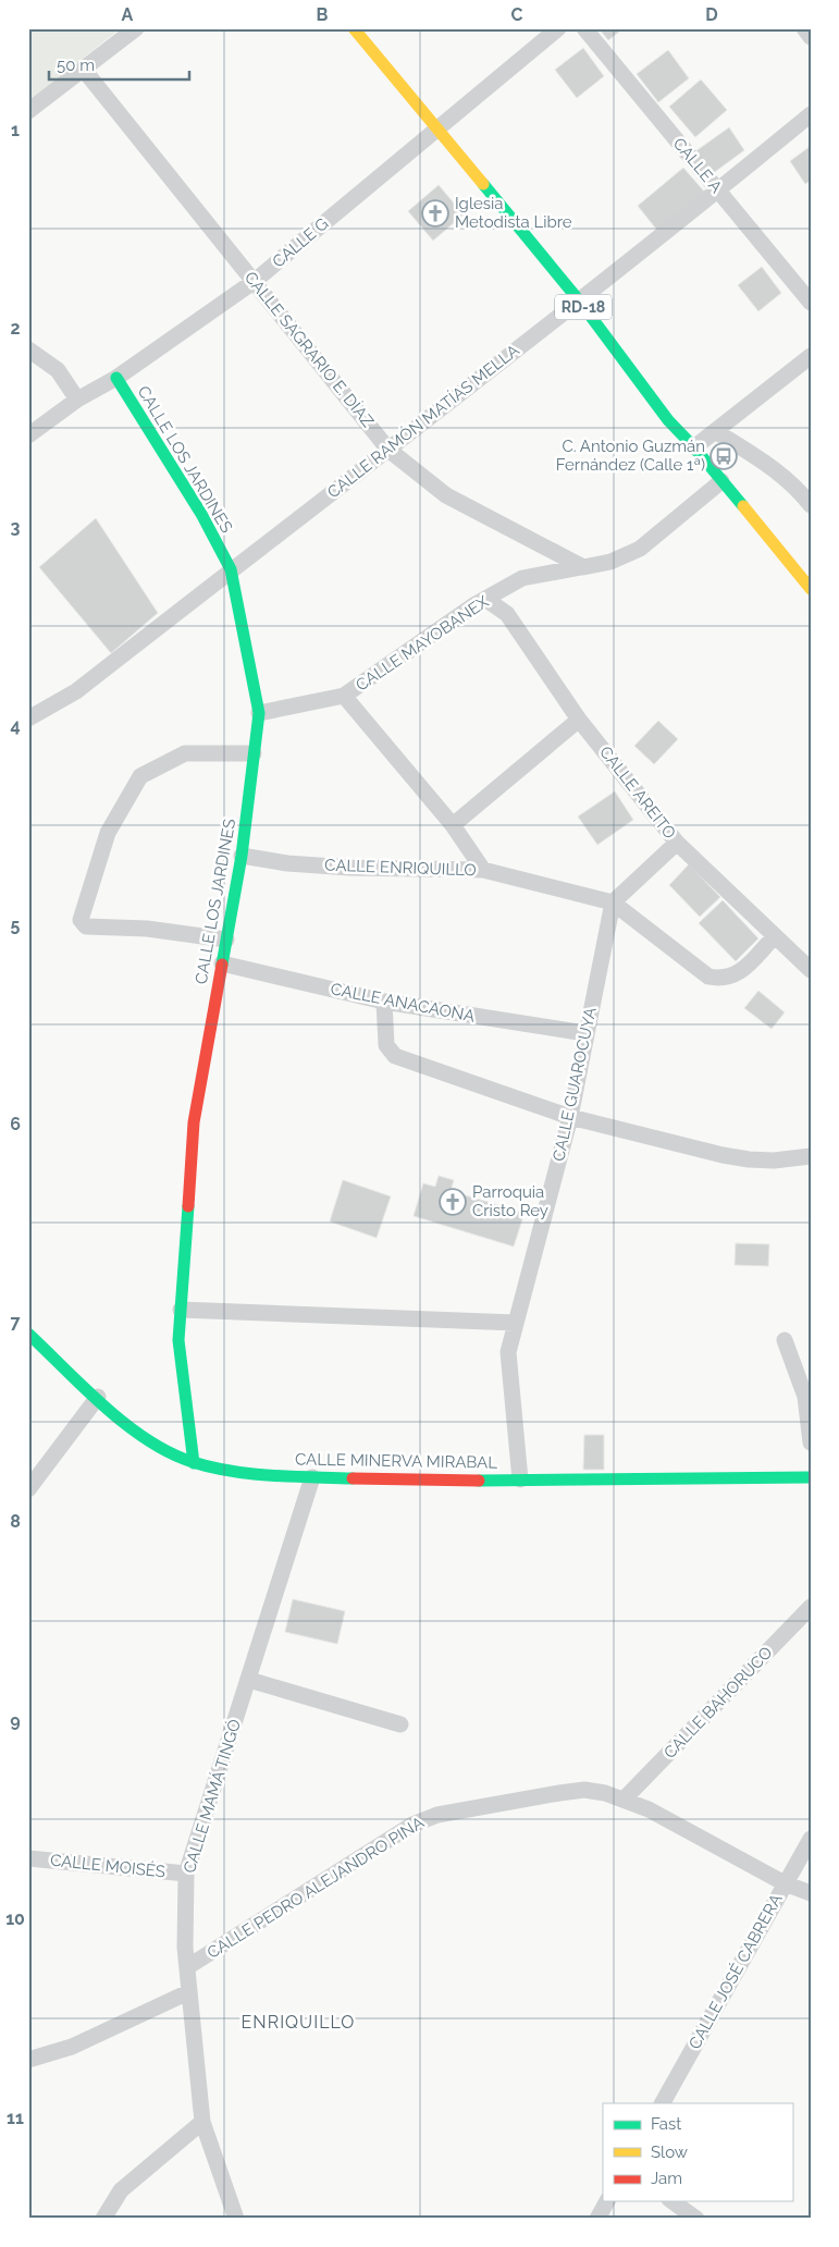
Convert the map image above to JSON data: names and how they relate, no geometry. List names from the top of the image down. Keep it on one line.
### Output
{"streets":{"street":["CALLE A","CALLE G","RD-18","CALLE SAGRARIO E. DÍAZ","CALLE RAMÓN MATÍAS MELLA","CALLE LOS JARDINES","CALLE MAYOBANEX","CALLE AREITO","CALLE ENRIQUILLO","CALLE ANACAONA","CALLE GUAROCUYA","CALLE MINERVA MIRABAL","CALLE BAHORUCO","CALLE MAMÁ TINGÓ","CALLE MOISÉS","CALLE PEDRO ALEJANDRO PINA","CALLE JOSÉ CABRERA"]},"crossings":[["CALLE A","CALLE RAMÓN MATÍAS MELLA"],["CALLE G","RD-18"],["CALLE G","CALLE SAGRARIO E. DÍAZ"],["CALLE G","CALLE LOS JARDINES"],["RD-18","CALLE RAMÓN MATÍAS MELLA"],["CALLE SAGRARIO E. DÍAZ","CALLE RAMÓN MATÍAS MELLA"],["CALLE SAGRARIO E. DÍAZ","CALLE MAYOBANEX"],["CALLE RAMÓN MATÍAS MELLA","CALLE LOS JARDINES"],["CALLE LOS JARDINES","CALLE MAYOBANEX"],["CALLE LOS JARDINES","CALLE ENRIQUILLO"],["CALLE LOS JARDINES","CALLE ANACAONA"],["CALLE LOS JARDINES","CALLE MINERVA MIRABAL"],["CALLE MAYOBANEX","CALLE AREITO"],["CALLE AREITO","CALLE ENRIQUILLO"],["CALLE ENRIQUILLO","CALLE GUAROCUYA"],["CALLE ANACAONA","CALLE GUAROCUYA"],["CALLE GUAROCUYA","CALLE MINERVA MIRABAL"],["CALLE MINERVA MIRABAL","CALLE MAMÁ TINGÓ"],["CALLE BAHORUCO","CALLE PEDRO ALEJANDRO PINA"],["CALLE MAMÁ TINGÓ","CALLE MOISÉS"],["CALLE MAMÁ TINGÓ","CALLE PEDRO ALEJANDRO PINA"],["CALLE PEDRO ALEJANDRO PINA","CALLE JOSÉ CABRERA"]],"districts":["ENRIQUILLO"],"places":{"church":["Iglesia Metodista Libre","Parroquia Cristo Rey"],"bus stop":["C. Antonio Guzmán Fernández (Calle 1ª)"]},"legend":["Fast","Slow","Jam"],"scale_bar":"50 m","grid":{"columns":["A","B","C","D"],"rows":["1","2","3","4","5","6","7","8","9","10","11"]}}
